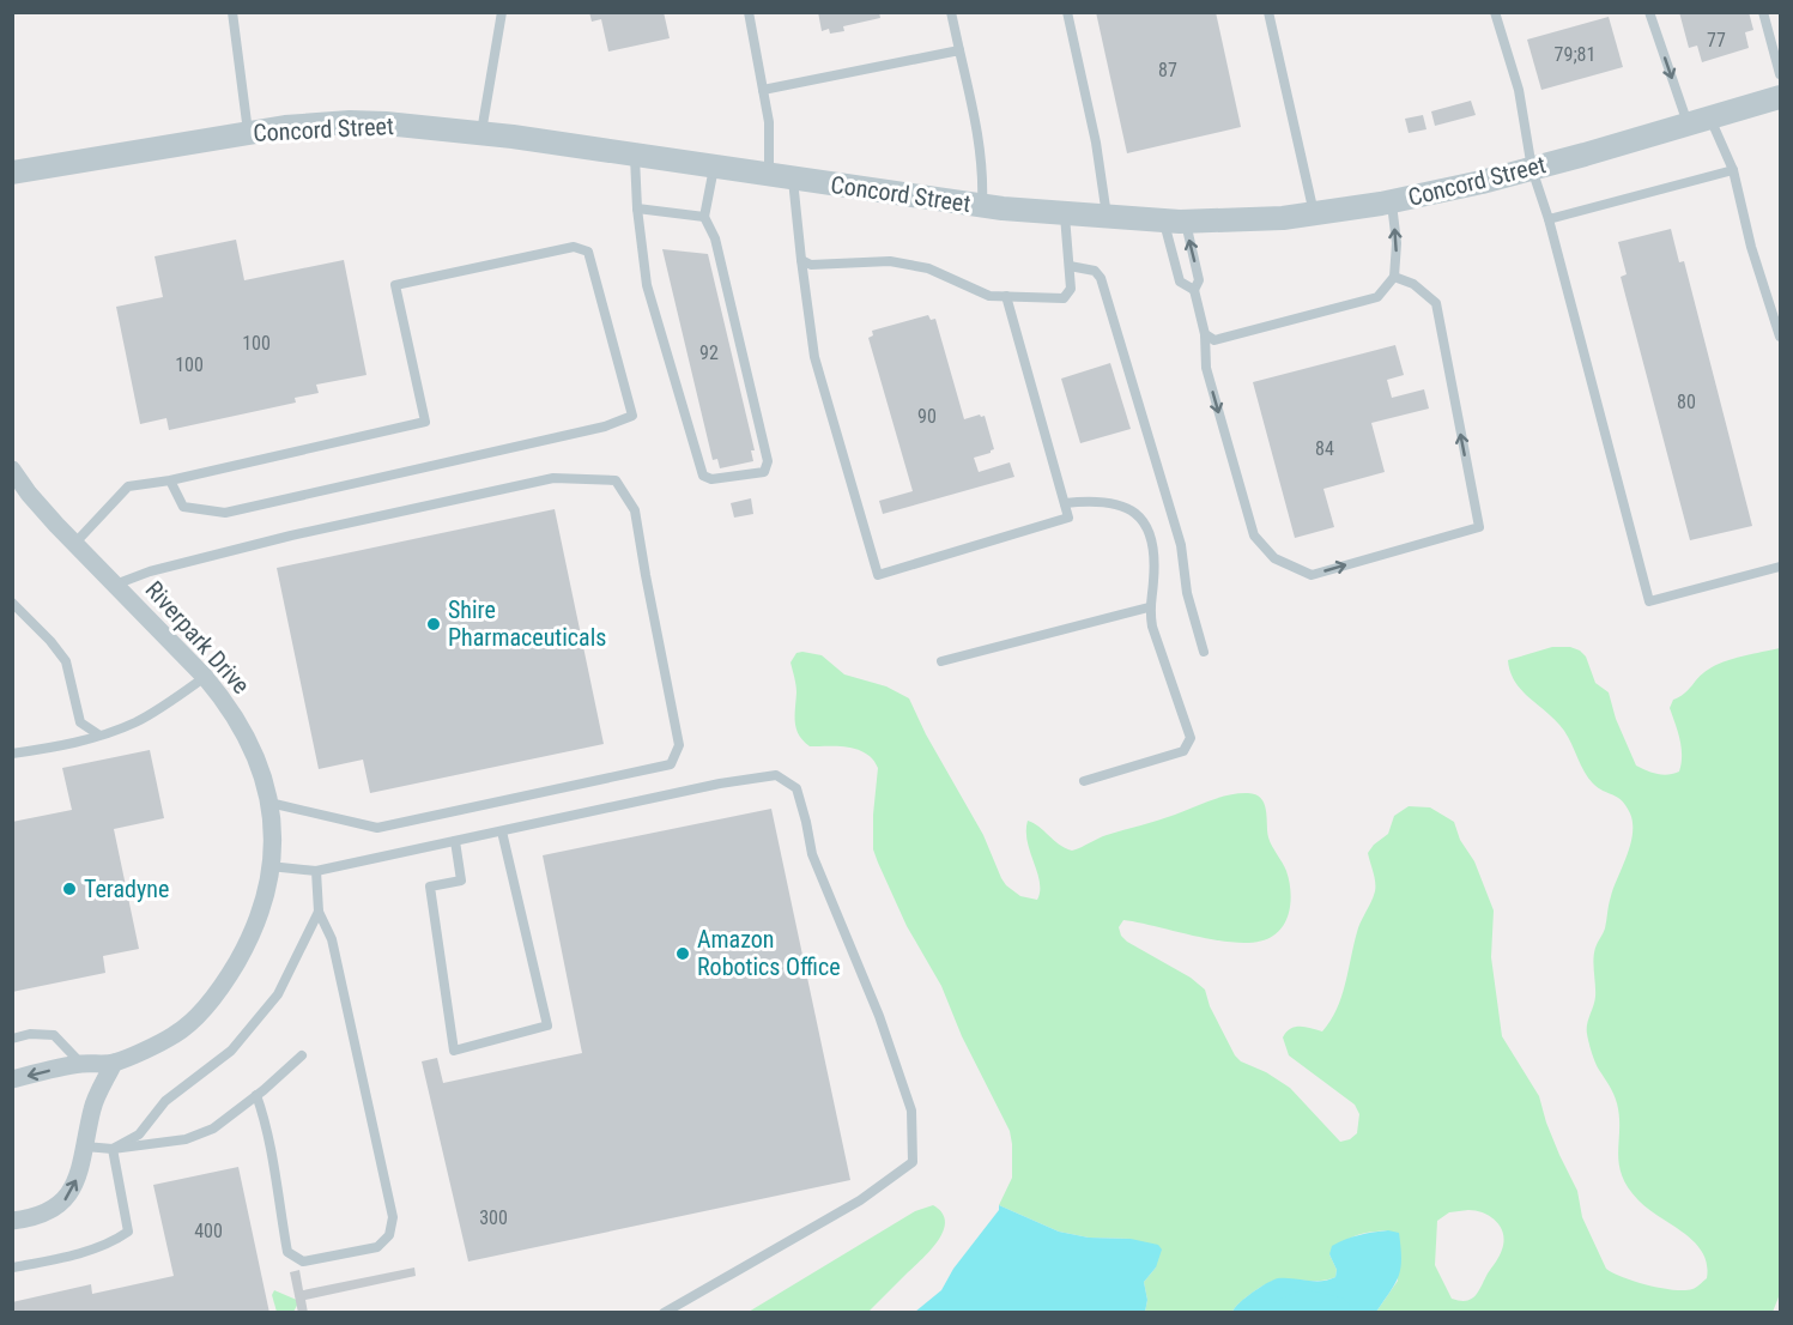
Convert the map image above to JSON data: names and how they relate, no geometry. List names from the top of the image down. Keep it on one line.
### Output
{"streets":{"street":["Concord Street","Riverpark Drive"]},"places":["Shire Pharmaceuticals","Teradyne","Amazon Robotics Office"],"house_numbers":["77","79;81","87","100","92","100","80","90","84","300","400"]}
